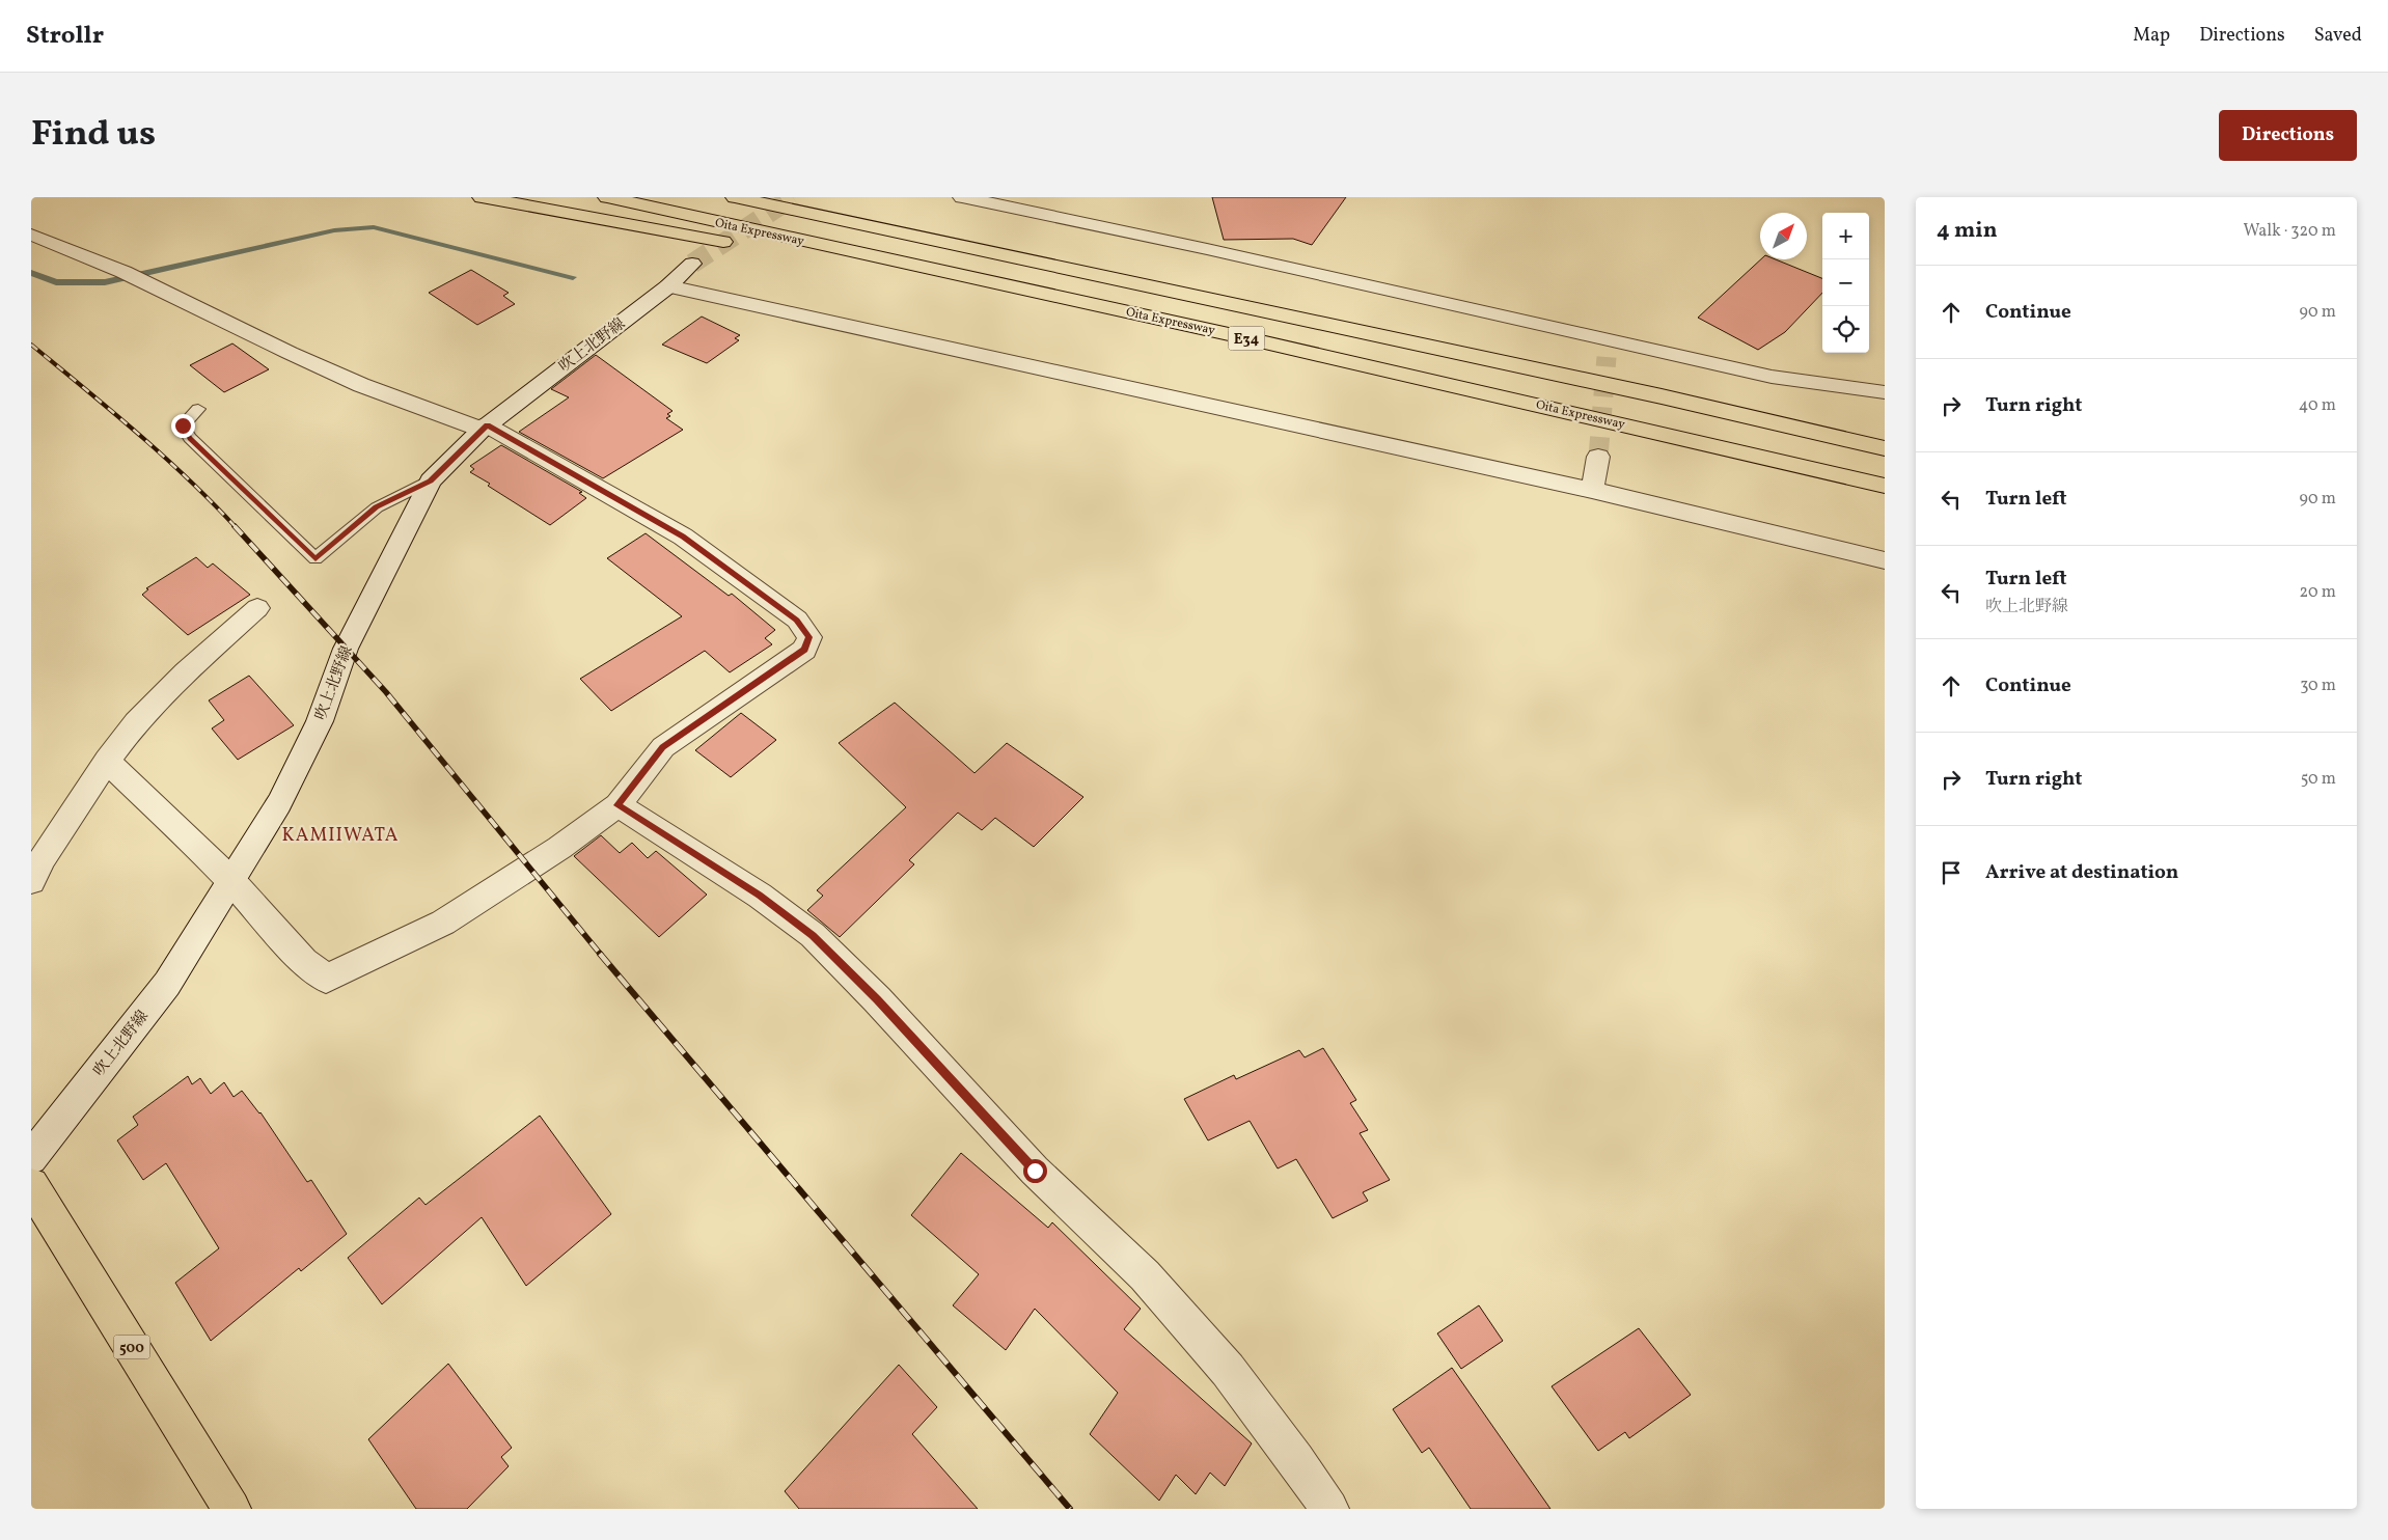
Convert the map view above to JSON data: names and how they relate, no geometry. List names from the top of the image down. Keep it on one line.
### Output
{"streets":{"highway":["Oita Expressway","E34","500"],"street":["吹上北野線"]},"districts":["KAMIIWATA"],"north":"top right","page":{"header":"Strollr","nav":["Map","Directions","Saved"],"title":"Find us","buttons":"Directions","heading":["4 min","Walk · 320 m"],"map_buttons":["+","−"],"list":[["Continue","90 m"],["Turn right","40 m"],["Turn left","90 m"],["Turn left","吹上北野線","20 m"],["Continue","30 m"],["Turn right","50 m"],"Arrive at destination"]}}
